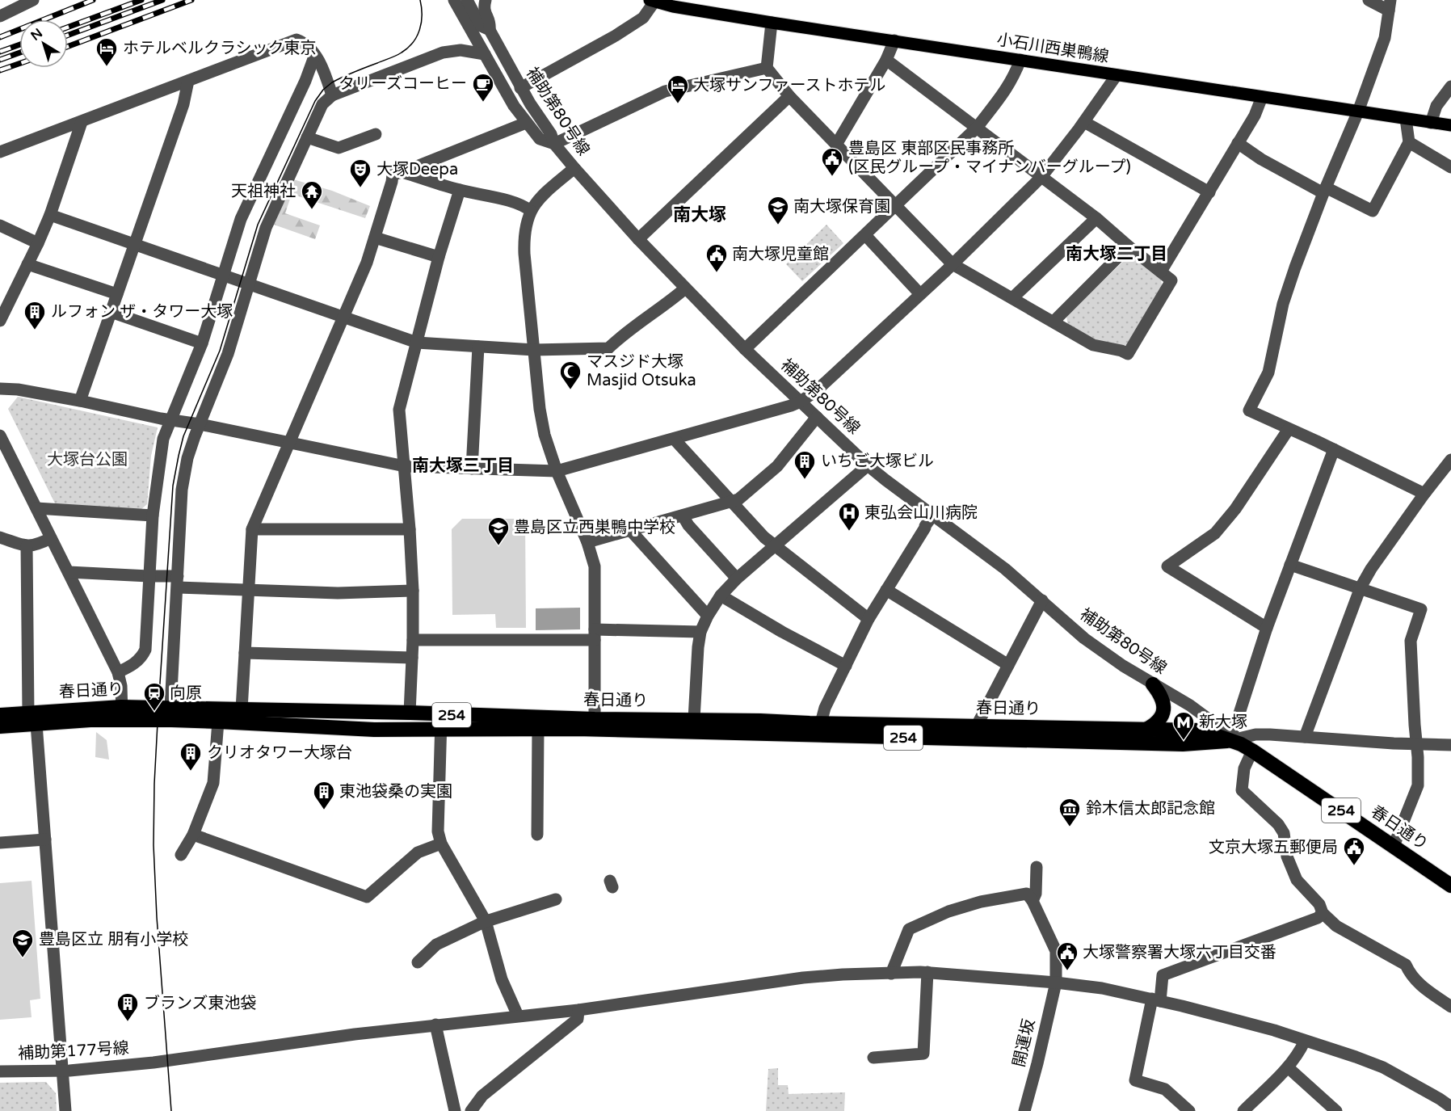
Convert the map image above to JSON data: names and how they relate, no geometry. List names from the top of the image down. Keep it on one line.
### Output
{"streets":{"highway":["春日通り","254"],"main road":["小石川西巣鴨線"],"street":["補助第80号線","開運坂","補助第177号線"]},"crossings":[["補助第80号線","春日通り"],["開運坂","補助第177号線"]],"districts":["南大塚","南大塚二丁目","南大塚三丁目"],"parks":["大塚台公園"],"places":{"hotel":["ホテルベルクラシック東京","大塚サンファーストホテル"],"cafe":["タリーズコーヒー"],"public building":["豊島区 東部区民事務所 (区民グループ・マイナンバーグループ)","南大塚児童館","文京大塚五郵便局","大塚警察署大塚六丁目交番"],"theatre":["大塚Deepa"],"temple":["天祖神社"],"school or university":["南大塚保育園","豊島区立西巣鴨中学校","豊島区立 朋有小学校"],"building":["ルフォン ザ・タワー大塚","いちご大塚ビル","クリオタワー大塚台","東池袋桑の実園","ブランズ東池袋"],"mosque":["マスジド大塚 Masjid Otsuka"],"hospital":["東弘会山川病院"],"station":["向原"],"metro station":["新大塚"],"museum":["鈴木信太郎記念館"]},"north":"top left"}
